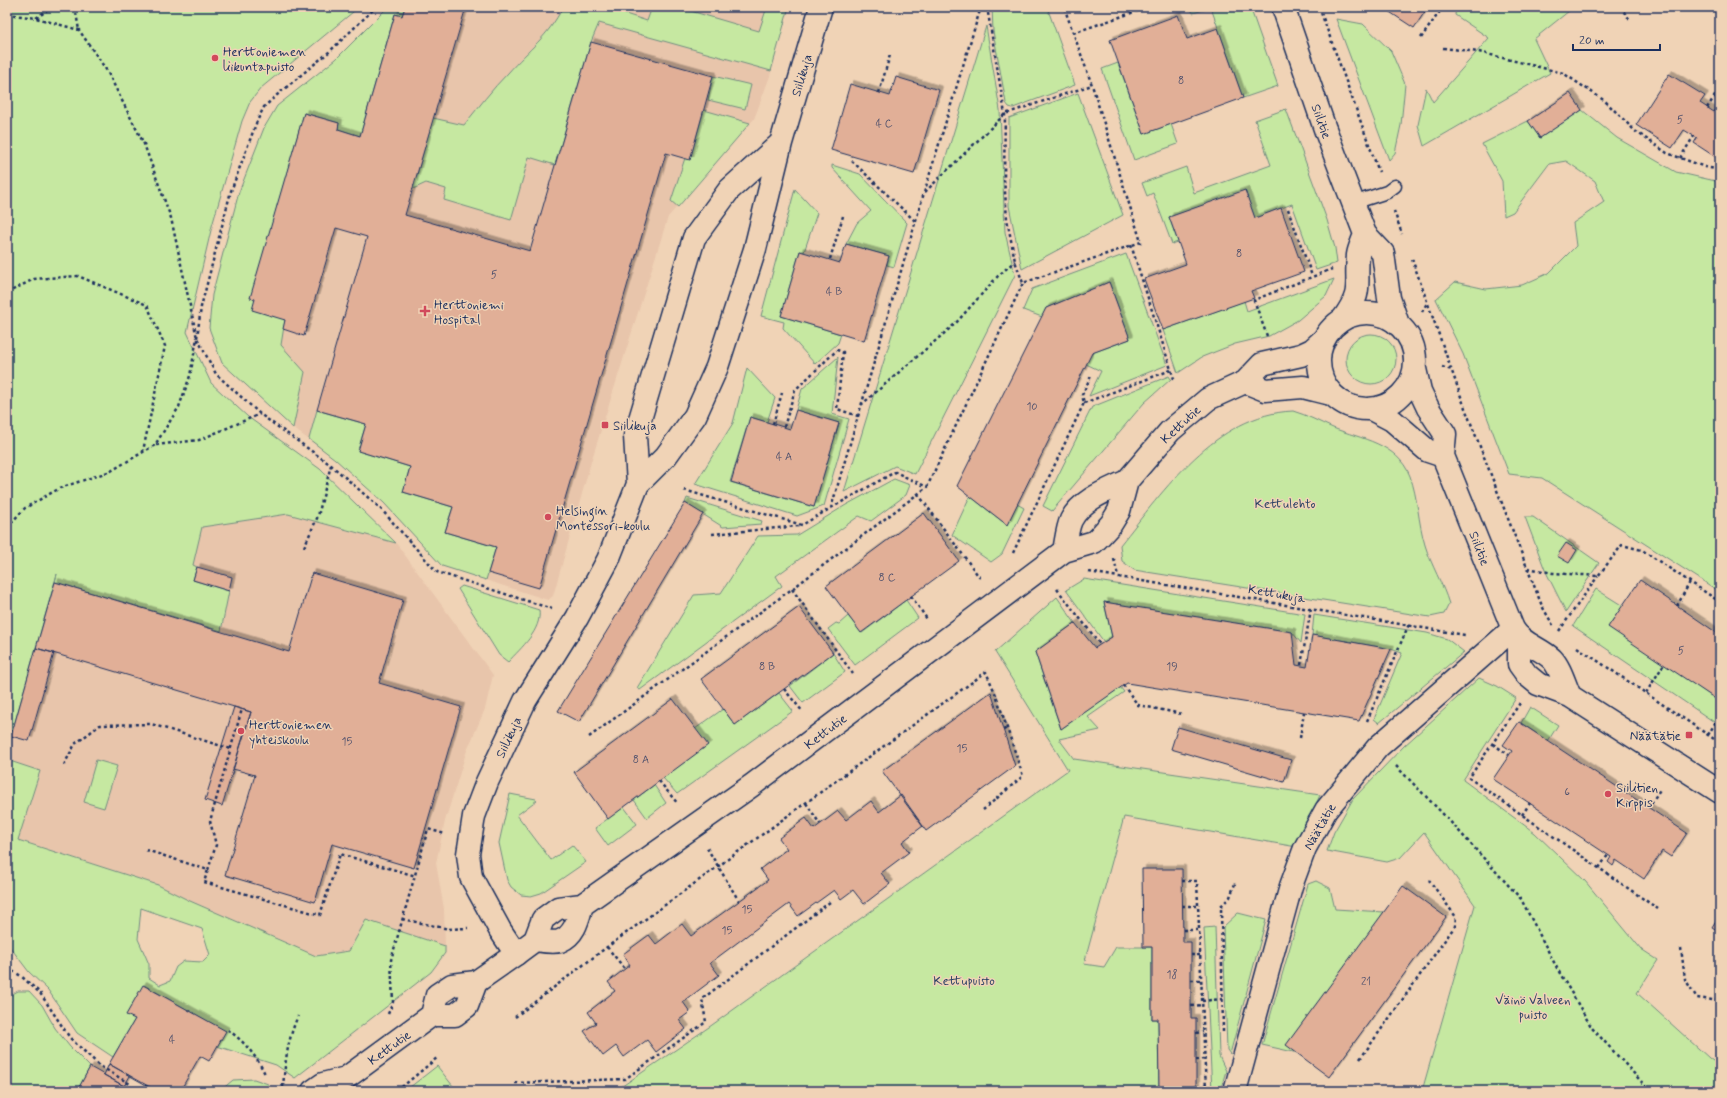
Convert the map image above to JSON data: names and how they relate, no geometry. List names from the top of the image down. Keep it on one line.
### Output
{"streets":{"street":["Siilikuja","Siilitie","Kettutie","Näätätie"],"path":["Kettukuja"]},"crossings":[["Siilikuja","Kettutie"],["Siilitie","Kettutie"],["Siilitie","Näätätie"]],"parks":["Kettulehto","Kettupuisto","Väinö Valveen puisto"],"places":{"other":["Herttoniemen liikuntapuisto","Helsingin Montessori-koulu","Herttoniemen yhteiskoulu","Siilitien Kirppis"],"health":["Herttoniemi Hospital"],"transit":["Siilikuja","Näätätie"]},"house_numbers":["8","5","4 C","8","5","4 B","10","4 A","8 C","5","8 B","19","15","15","8 A","6","15","15","18","21","4"],"scale_bar":"20 m"}
